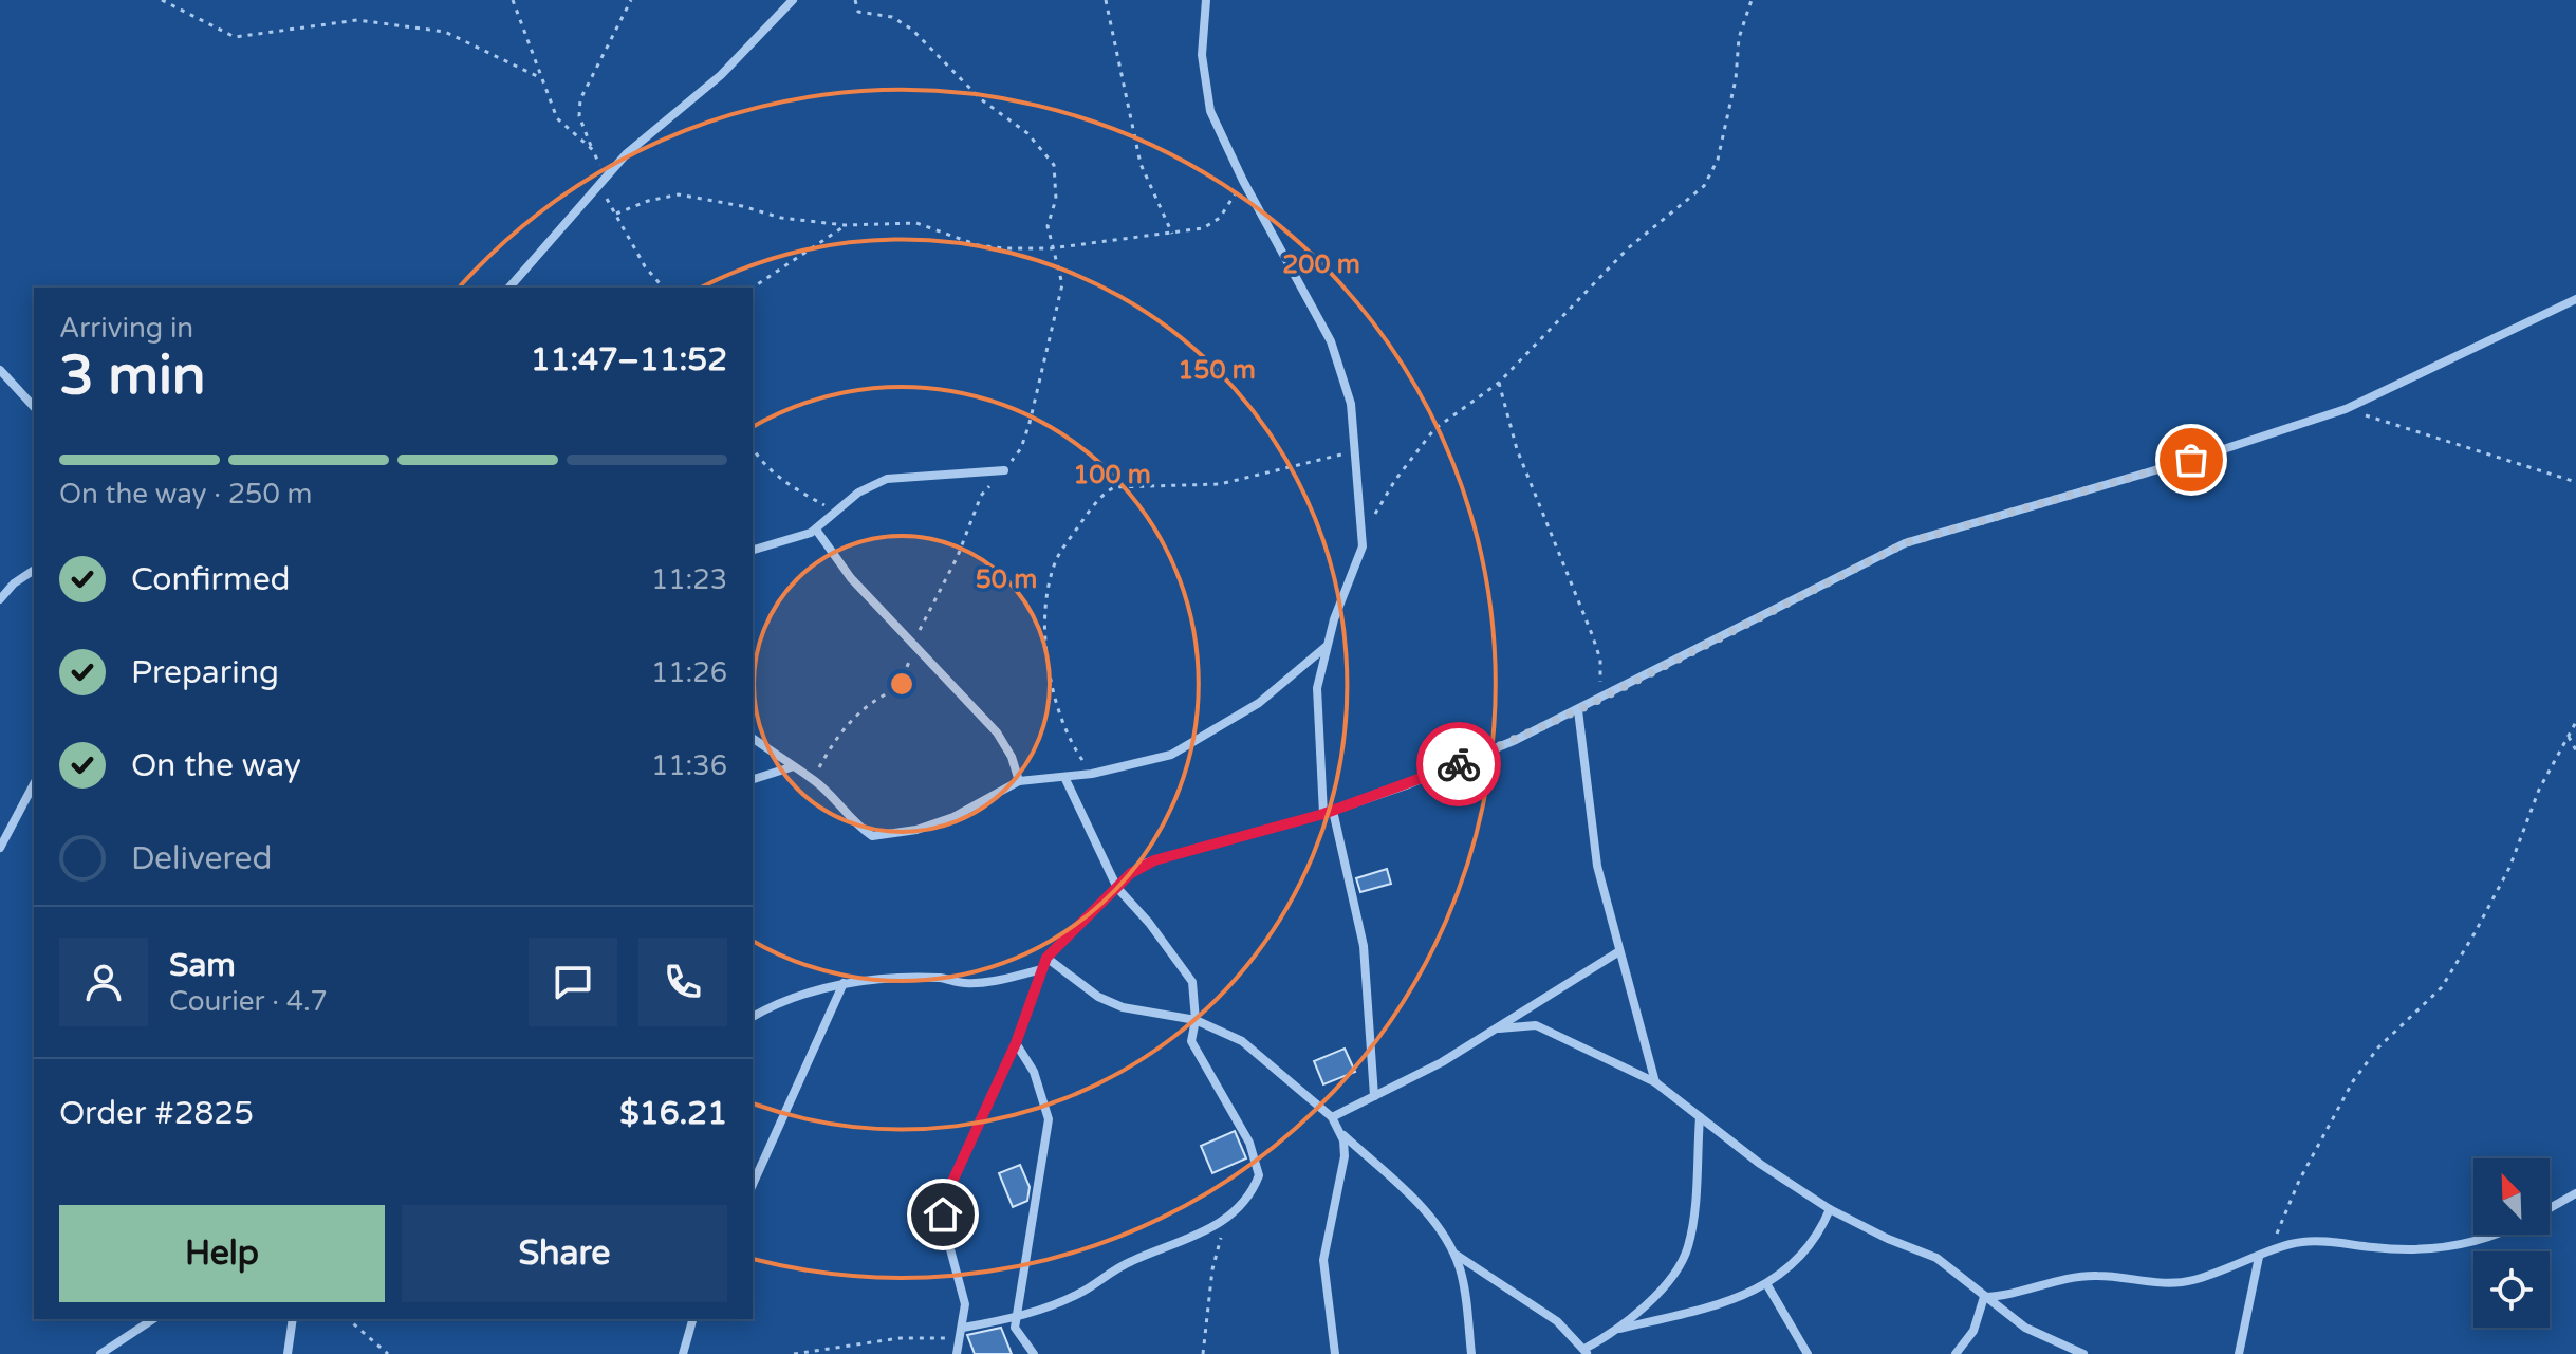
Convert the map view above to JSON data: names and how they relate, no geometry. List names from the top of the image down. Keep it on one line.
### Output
{"north":"top left","page":{"heading":["3 min","Arriving in","11:47–11:52"],"panel":["Sam","Courier · 4.7","Order #2825","$16.21"],"bar":"On the way · 250 m","list":[["Confirmed","11:23"],["Preparing","11:26"],["On the way","11:36"],"Delivered"],"buttons":["Help","Share"]},"rings":["200 m","150 m","100 m","50 m"]}
